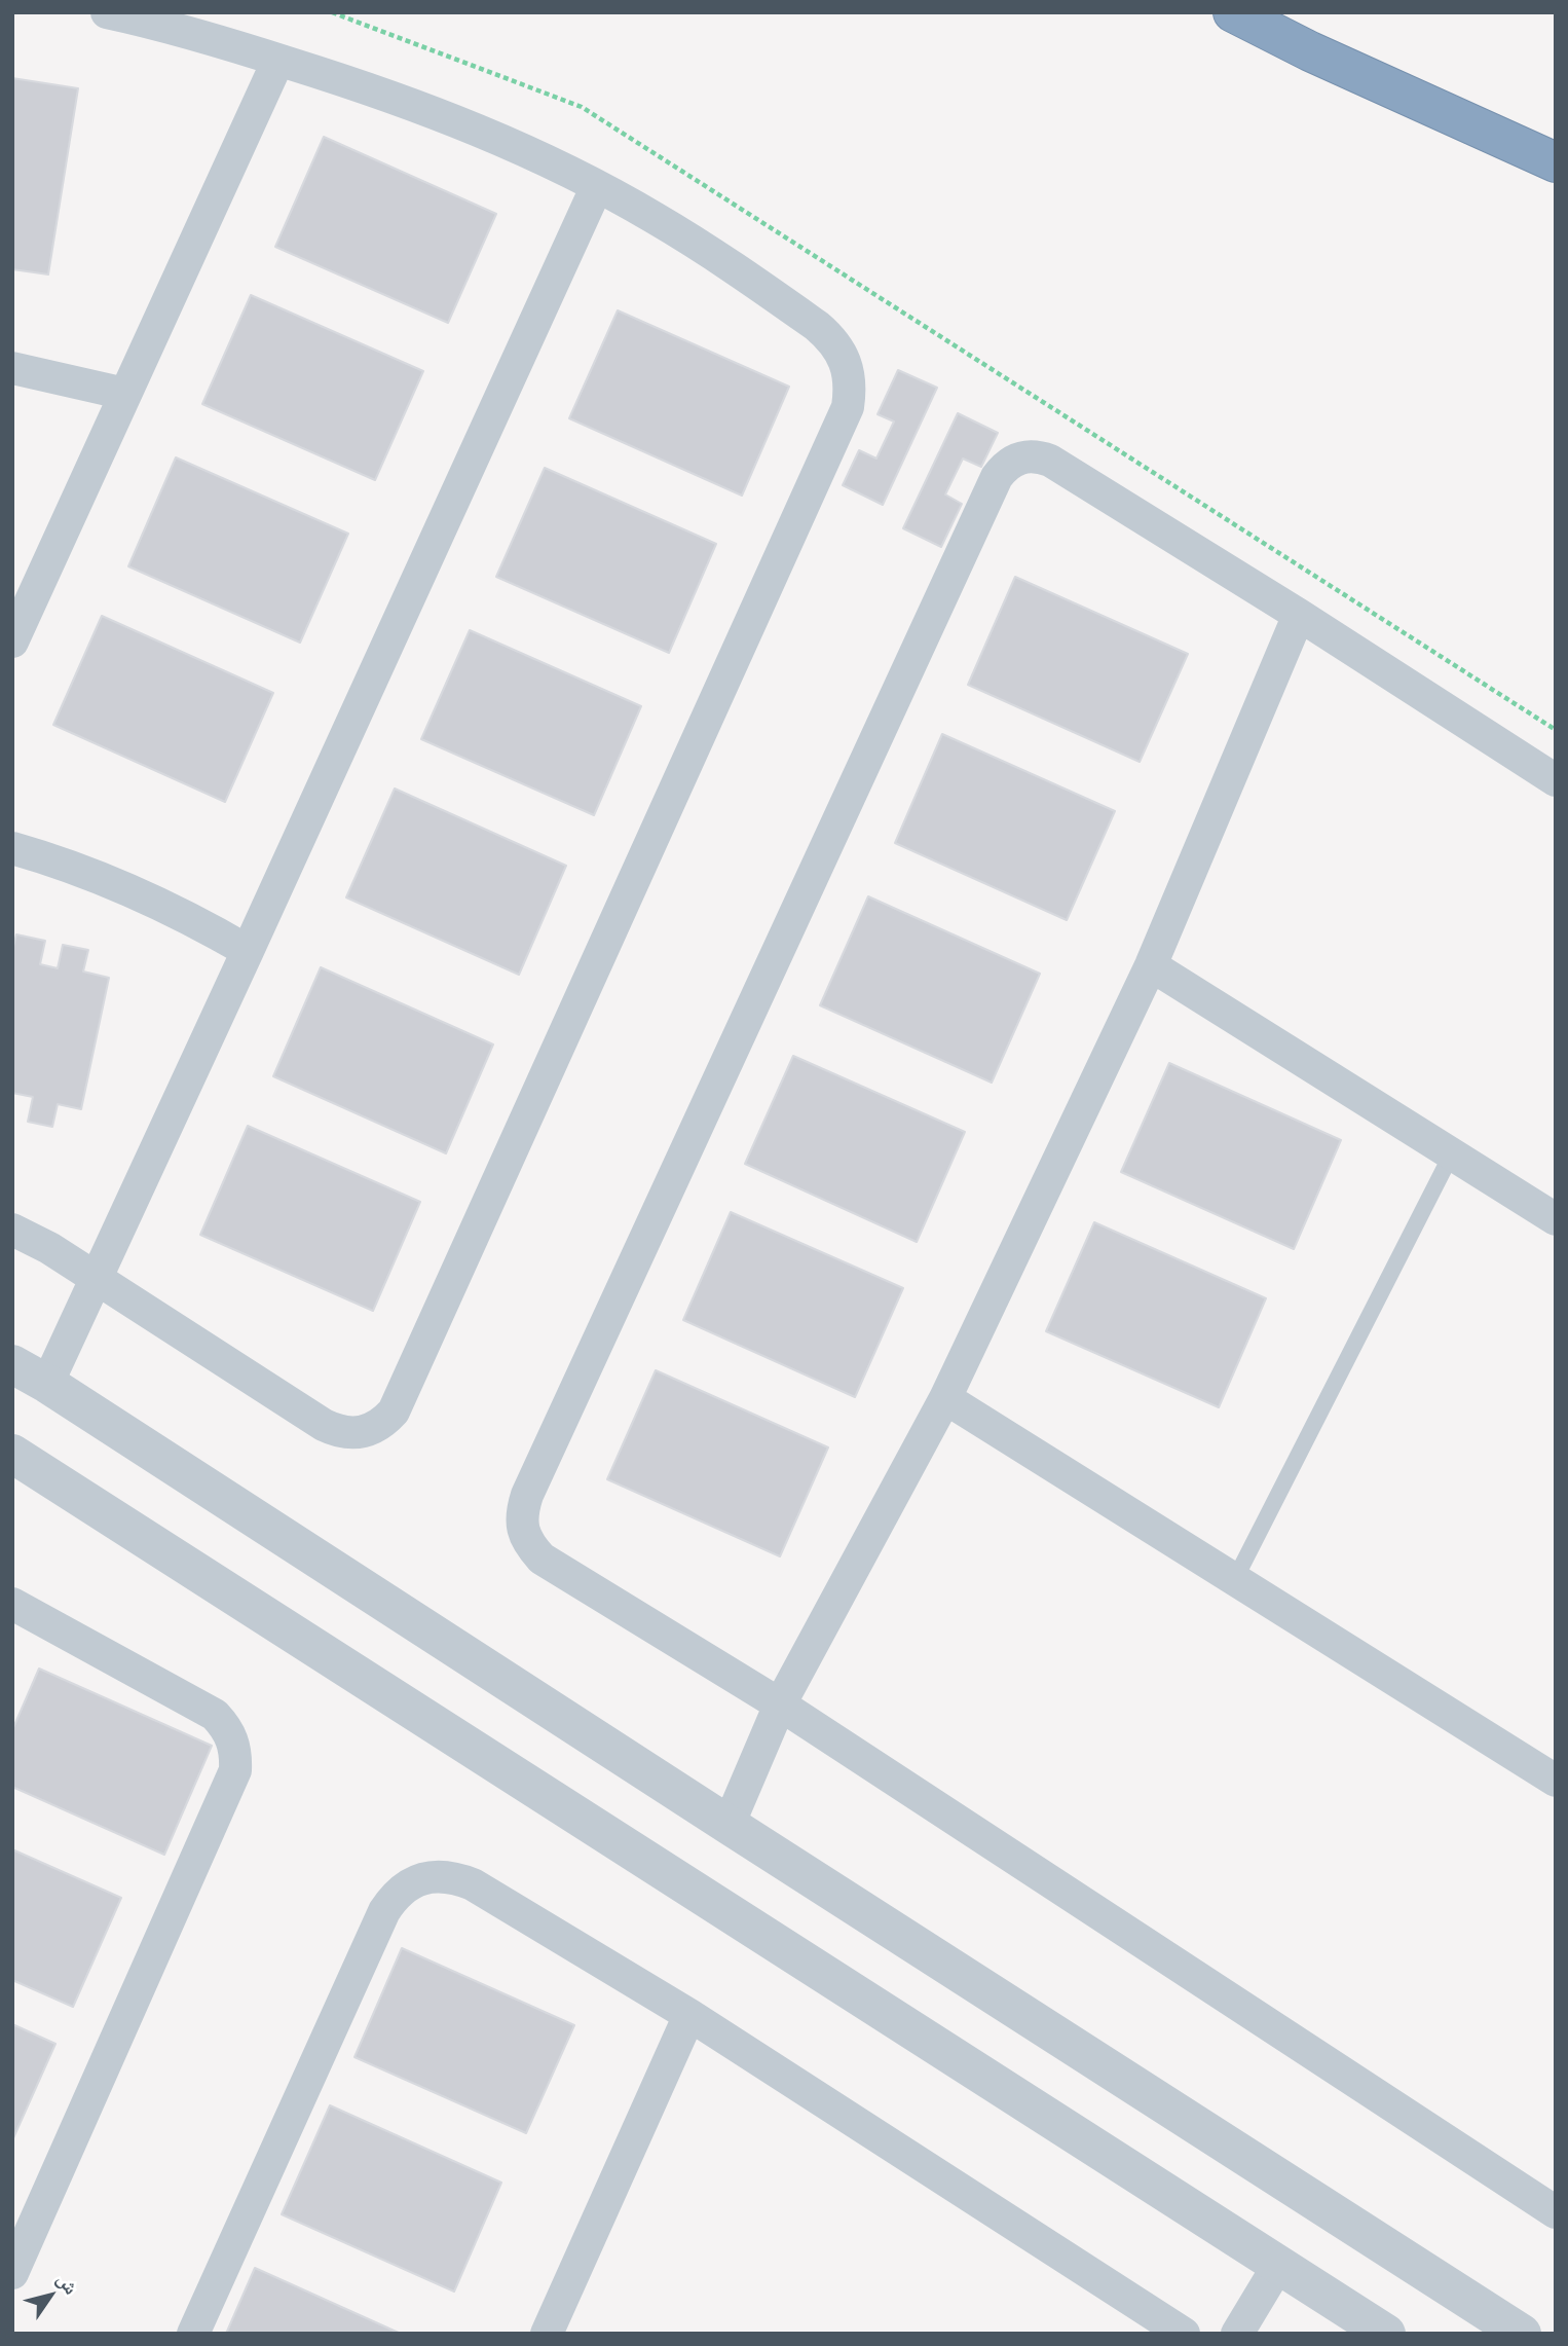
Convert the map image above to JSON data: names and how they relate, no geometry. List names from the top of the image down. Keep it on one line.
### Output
{"north":"top right"}
